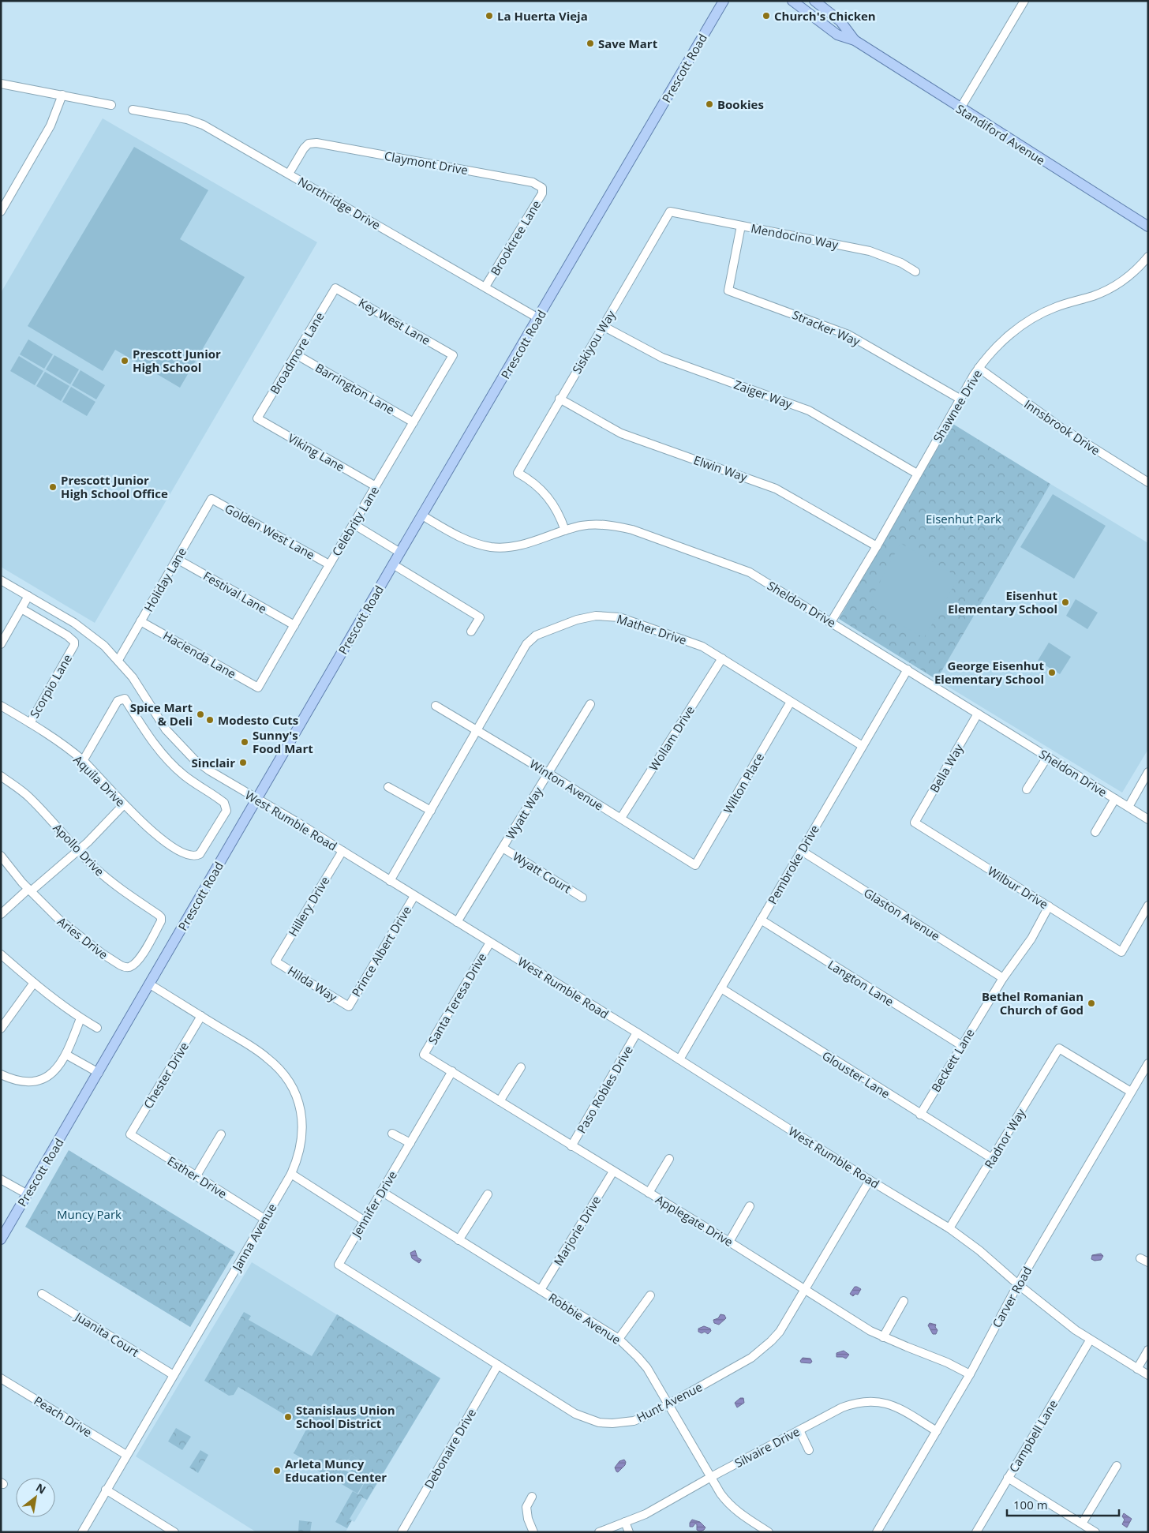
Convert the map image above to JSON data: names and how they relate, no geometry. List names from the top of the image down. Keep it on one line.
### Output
{"streets":{"main road":["Prescott Road","Standiford Avenue"],"street":["Claymont Drive","Northridge Drive","Mendocino Way","Brooktree Lane","Key West Lane","Stracker Way","Siskiyou Way","Broadmore Lane","Barrington Lane","Zaiger Way","Shawnee Drive","Innsbrook Drive","Viking Lane","Elwin Way","Celebrity Lane","Golden West Lane","Holiday Lane","Festival Lane","Sheldon Drive","Mather Drive","Hacienda Lane","Scorpio Lane","Wollam Drive","Bella Way","Aquila Drive","Wilton Place","Winton Avenue","Wyatt Way","West Rumble Road","Apollo Drive","Pembroke Drive","Wyatt Court","Wilbur Drive","Hillery Drive","Glaston Avenue","Aries Drive","Prince Albert Drive","Langton Lane","Hilda Way","Santa Teresa Drive","Beckett Lane","Glouster Lane","Chester Drive","Paso Robles Drive","Radnor Way","Esther Drive","Jennifer Drive","Applegate Drive","Marjorie Drive","Janna Avenue","Carver Road","Robbie Avenue","Juanita Court","Hunt Avenue","Peach Drive","Campbell Lane","Silvaire Drive","Debonaire Drive"]},"crossings":[["Prescott Road","Northridge Drive"],["Prescott Road","Sheldon Drive"],["Prescott Road","West Rumble Road"],["Prescott Road","Janna Avenue"],["Claymont Drive","Northridge Drive"],["Claymont Drive","Brooktree Lane"],["Northridge Drive","Brooktree Lane"],["Mendocino Way","Stracker Way"],["Mendocino Way","Siskiyou Way"],["Key West Lane","Broadmore Lane"],["Key West Lane","Celebrity Lane"],["Stracker Way","Shawnee Drive"],["Siskiyou Way","Zaiger Way"],["Siskiyou Way","Elwin Way"],["Siskiyou Way","Sheldon Drive"],["Broadmore Lane","Barrington Lane"],["Broadmore Lane","Viking Lane"],["Barrington Lane","Celebrity Lane"],["Zaiger Way","Shawnee Drive"],["Shawnee Drive","Innsbrook Drive"],["Shawnee Drive","Elwin Way"],["Shawnee Drive","Sheldon Drive"],["Viking Lane","Celebrity Lane"],["Celebrity Lane","Golden West Lane"],["Celebrity Lane","Festival Lane"],["Celebrity Lane","Hacienda Lane"],["Golden West Lane","Holiday Lane"],["Holiday Lane","Festival Lane"],["Holiday Lane","Hacienda Lane"],["Holiday Lane","West Rumble Road"],["Sheldon Drive","Bella Way"],["Sheldon Drive","Pembroke Drive"],["Mather Drive","Wollam Drive"],["Mather Drive","Wilton Place"],["Mather Drive","Winton Avenue"],["Mather Drive","West Rumble Road"],["Mather Drive","Pembroke Drive"],["Scorpio Lane","Aquila Drive"],["Wollam Drive","Winton Avenue"],["Bella Way","Wilbur Drive"],["Wilton Place","Winton Avenue"],["Winton Avenue","Wyatt Way"],["Wyatt Way","West Rumble Road"],["Wyatt Way","Wyatt Court"],["West Rumble Road","Pembroke Drive"],["West Rumble Road","Hillery Drive"],["West Rumble Road","Prince Albert Drive"],["West Rumble Road","Santa Teresa Drive"],["West Rumble Road","Paso Robles Drive"],["West Rumble Road","Radnor Way"],["West Rumble Road","Carver Road"],["West Rumble Road","Hunt Avenue"],["West Rumble Road","Campbell Lane"],["Apollo Drive","Aries Drive"],["Pembroke Drive","Glaston Avenue"],["Pembroke Drive","Langton Lane"],["Pembroke Drive","Glouster Lane"],["Wilbur Drive","Beckett Lane"],["Hillery Drive","Hilda Way"],["Glaston Avenue","Beckett Lane"],["Prince Albert Drive","Hilda Way"],["Langton Lane","Beckett Lane"],["Santa Teresa Drive","Applegate Drive"],["Beckett Lane","Glouster Lane"],["Glouster Lane","Radnor Way"],["Chester Drive","Esther Drive"],["Chester Drive","Janna Avenue"],["Paso Robles Drive","Applegate Drive"],["Radnor Way","Carver Road"],["Esther Drive","Janna Avenue"],["Jennifer Drive","Applegate Drive"],["Jennifer Drive","Robbie Avenue"],["Jennifer Drive","Hunt Avenue"],["Applegate Drive","Marjorie Drive"],["Applegate Drive","Carver Road"],["Applegate Drive","Hunt Avenue"],["Marjorie Drive","Robbie Avenue"],["Janna Avenue","Juanita Court"],["Janna Avenue","Peach Drive"],["Carver Road","Silvaire Drive"],["Robbie Avenue","Hunt Avenue"],["Robbie Avenue","Silvaire Drive"],["Hunt Avenue","Debonaire Drive"]],"parks":["Eisenhut Park","Muncy Park"],"places":["La Huerta Vieja","Church's Chicken","Save Mart","Bookies","Prescott Junior High School","Prescott Junior High School Office","Eisenhut Elementary School","George Eisenhut Elementary School","Spice Mart & Deli","Modesto Cuts","Sunny's Food Mart","Sinclair","Bethel Romanian Church of God","Stanislaus Union School District","Arleta Muncy Education Center"],"scale_bar":"100 m","north":"top right"}
